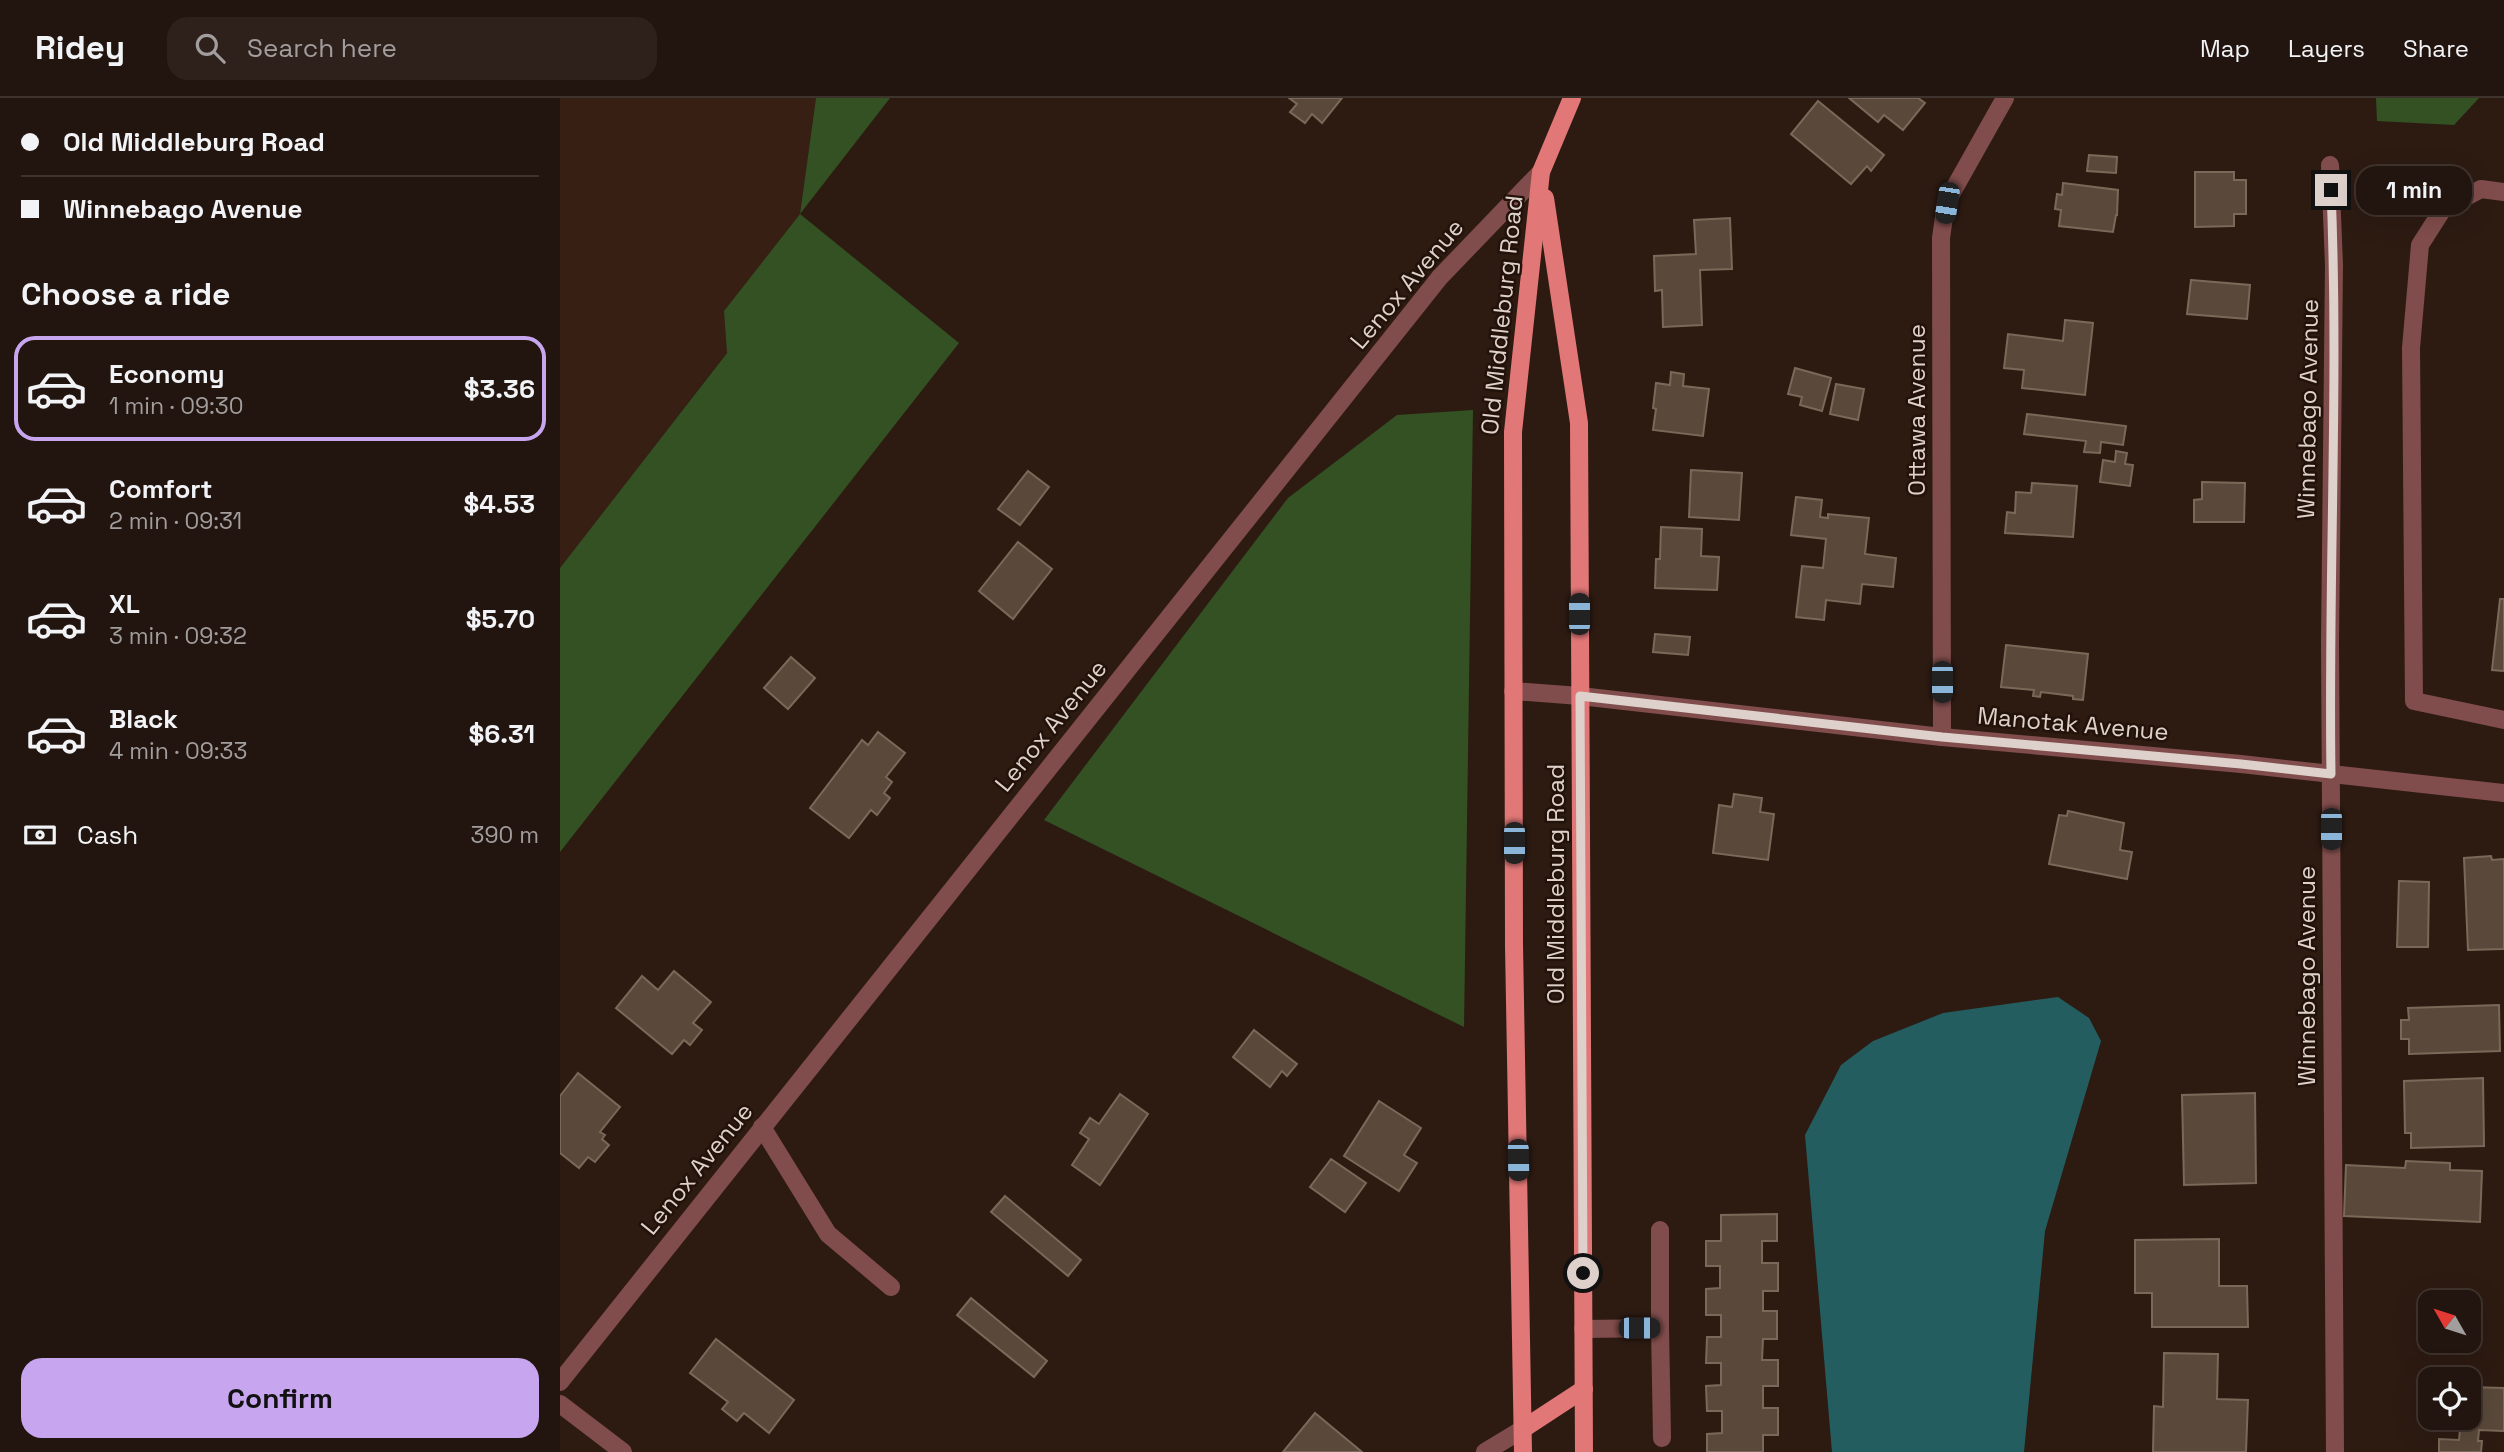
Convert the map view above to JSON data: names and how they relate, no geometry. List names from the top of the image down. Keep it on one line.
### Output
{"streets":{"main road":["Lenox Avenue","Old Middleburg Road"],"street":["Winnebago Avenue","Ottawa Avenue","Manotak Avenue"]},"crossings":[["Lenox Avenue","Old Middleburg Road"],["Old Middleburg Road","Manotak Avenue"],["Winnebago Avenue","Manotak Avenue"],["Ottawa Avenue","Manotak Avenue"]],"north":"top left","page":{"header":"Ridey","search":"Search here","nav":["Map","Layers","Share"],"banner":["Old Middleburg Road","Winnebago Avenue"],"bubble":"1 min","heading":"Choose a ride","list":[{"name":"Economy","note":"1 min · 09:30","value":"$3.36"},{"name":"Comfort","note":"2 min · 09:31","value":"$4.53"},{"name":"XL","note":"3 min · 09:32","value":"$5.70"},{"name":"Black","note":"4 min · 09:33","value":"$6.31"}],"pay":["Cash","390 m"],"buttons":"Confirm"}}
